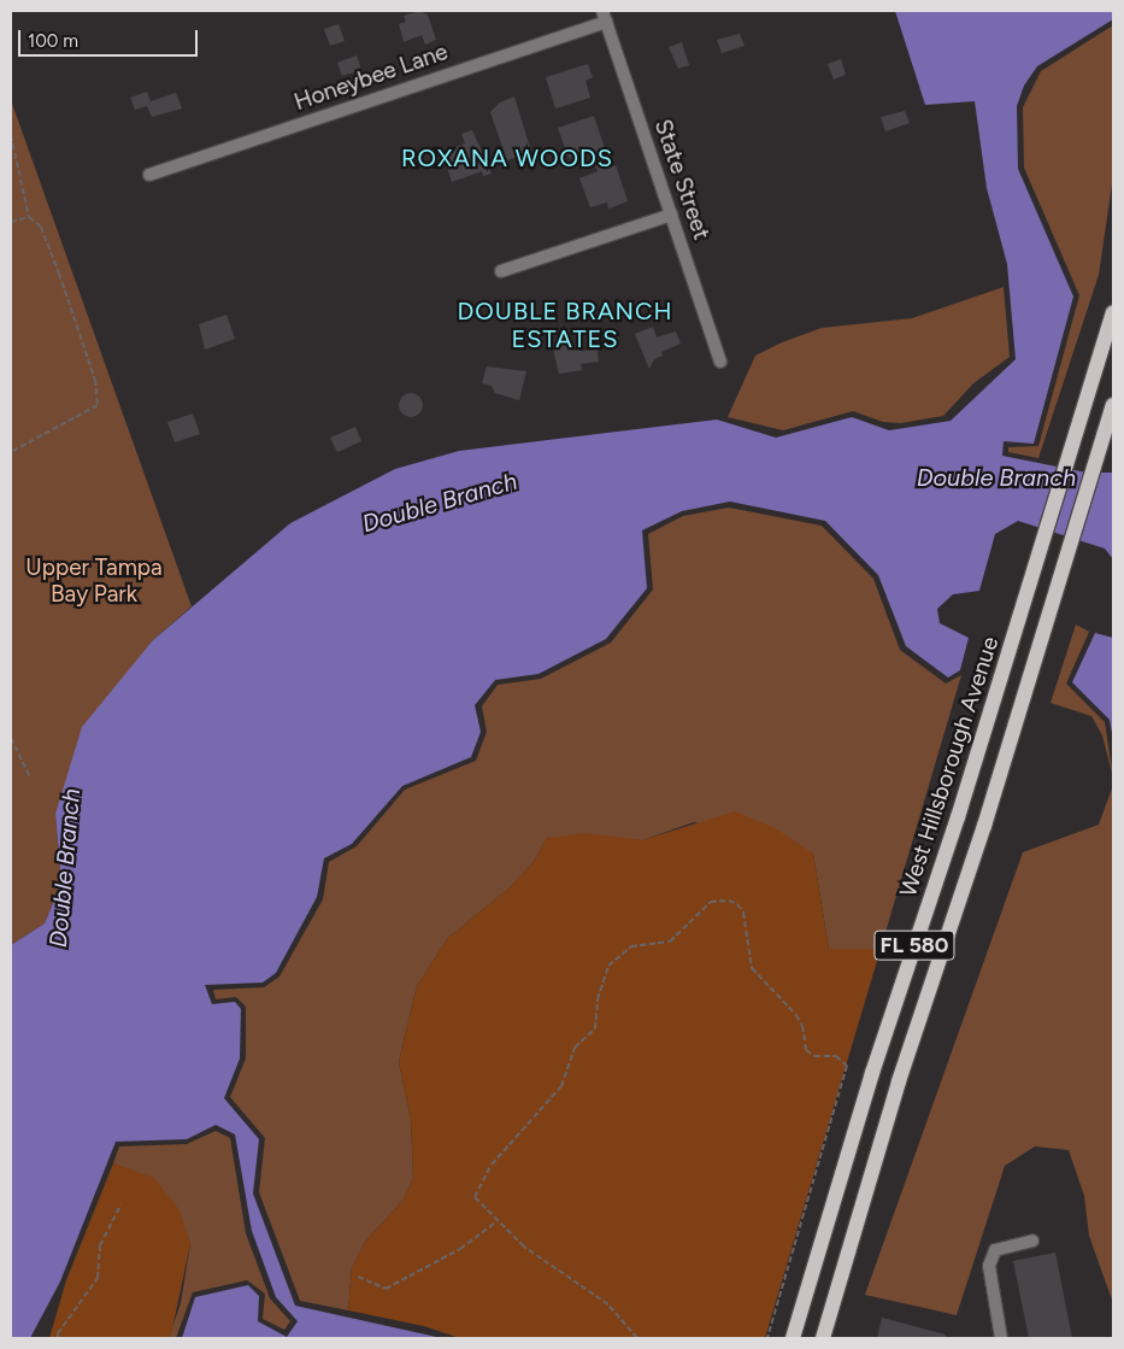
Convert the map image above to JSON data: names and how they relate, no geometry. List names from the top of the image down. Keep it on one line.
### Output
{"streets":{"main road":["West Hillsborough Avenue","FL 580"],"street":["Honeybee Lane","State Street"]},"crossings":[["Honeybee Lane","State Street"]],"districts":["ROXANA WOODS","DOUBLE BRANCH ESTATES"],"water":["Double Branch"],"parks":["Upper Tampa Bay Park"],"scale_bar":"100 m"}
